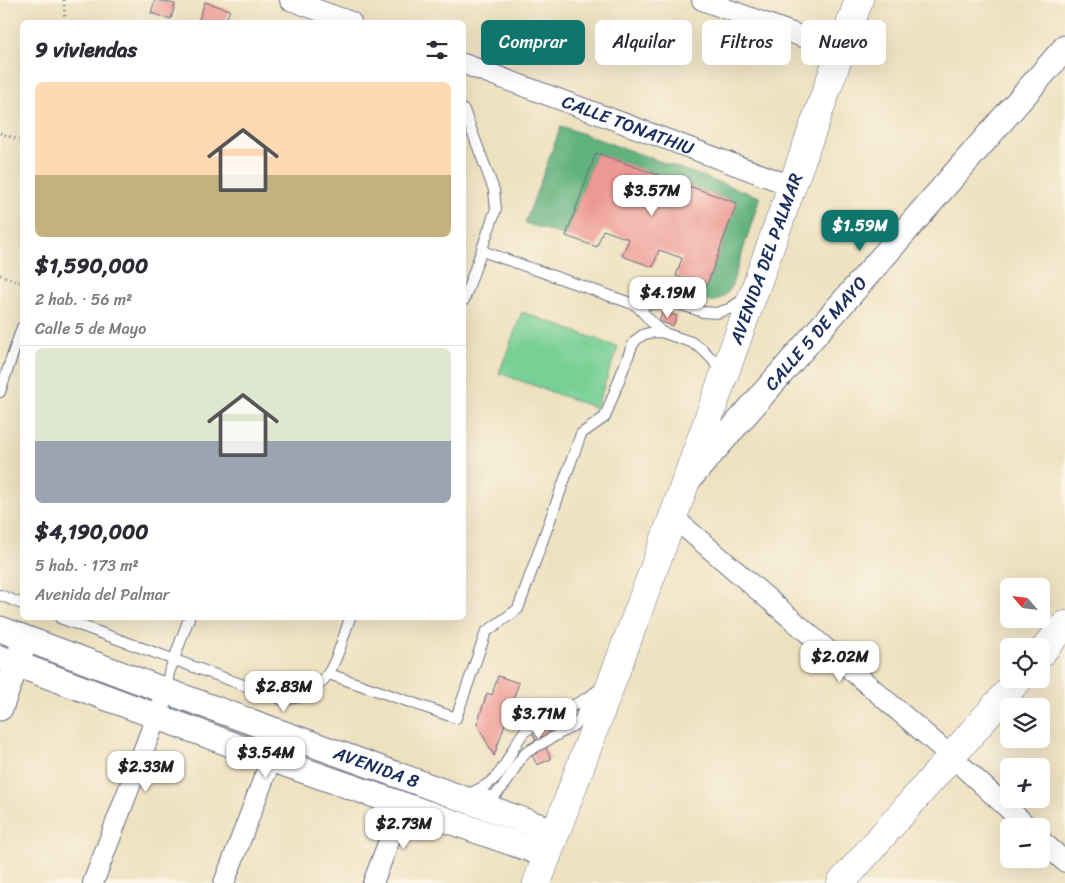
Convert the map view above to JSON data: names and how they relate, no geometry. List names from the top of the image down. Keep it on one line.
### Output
{"streets":{"main road":["AVENIDA DEL PALMAR"],"street":["CALLE TONATHIU","CALLE 5 DE MAYO","AVENIDA 8"]},"crossings":[["CALLE TONATHIU","AVENIDA DEL PALMAR"],["AVENIDA DEL PALMAR","CALLE 5 DE MAYO"],["AVENIDA DEL PALMAR","AVENIDA 8"]],"north":"top left","page":{"chip":["Comprar","Alquilar","Filtros","Nuevo"],"heading":"9 viviendas","list":[{"name":"$1,590,000","note":"2 hab. · 56 m² · Calle 5 de Mayo"},{"name":"$4,190,000","note":"5 hab. · 173 m² · Avenida del Palmar"}],"price":["$3.57M","$1.59M","$4.19M","$2.02M","$2.83M","$3.71M","$3.54M","$2.33M","$2.73M"],"map_buttons":["+","−"]}}
